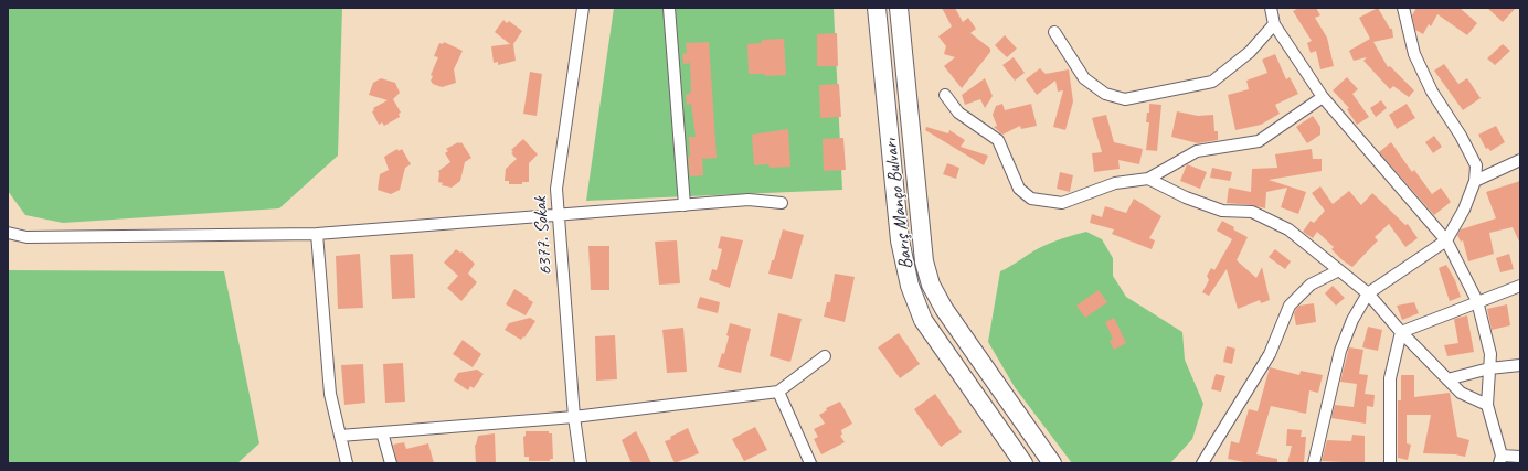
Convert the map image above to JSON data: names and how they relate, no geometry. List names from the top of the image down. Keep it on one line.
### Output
{"streets":{"main road":["Barış Manço Bulvarı"],"street":["6377. Sokak"]}}
